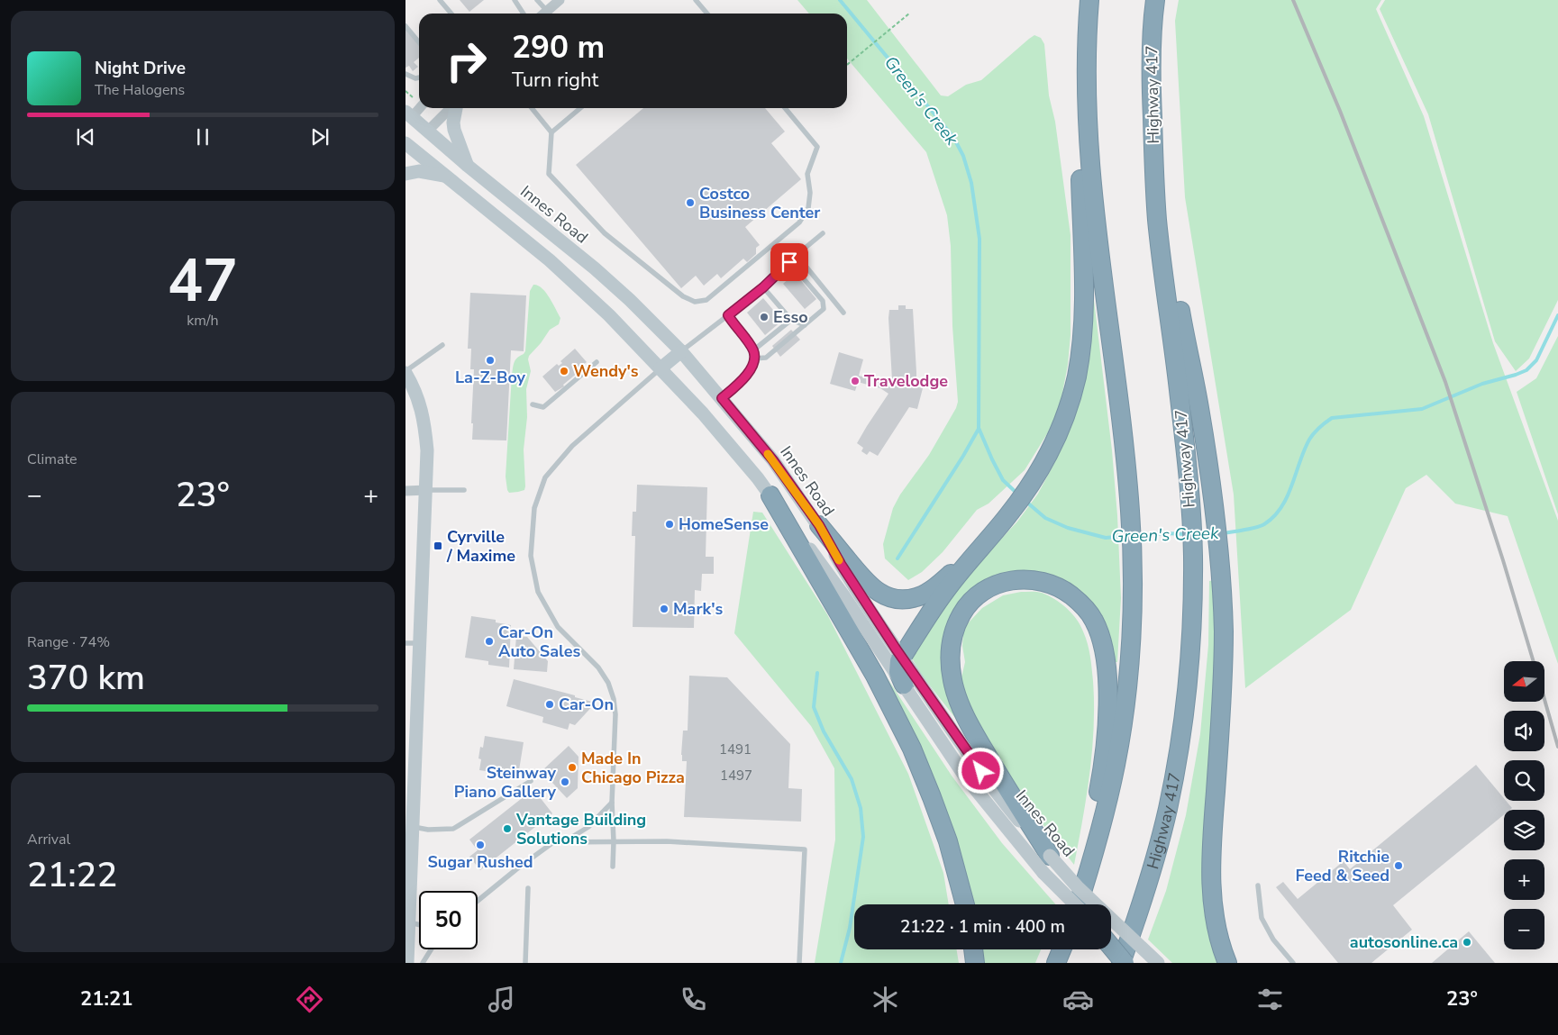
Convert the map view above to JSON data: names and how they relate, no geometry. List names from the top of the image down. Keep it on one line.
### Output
{"streets":{"highway":["Highway 417"],"main road":["Innes Road"]},"water":["Green's Creek"],"places":{"other":["Costco Business Center","Esso","La-Z-Boy","Wendy's","Travelodge","HomeSense","Mark's","Car-On Auto Sales","Car-On","Made In Chicago Pizza","Steinway Piano Gallery","Vantage Building Solutions","Sugar Rushed","Ritchie Feed & Seed","autosonline.ca"],"transit":["Cyrville / Maxime"]},"house_numbers":["1491","1497"],"north":"left","page":{"turn":["290 m","Turn right"],"song":["Night Drive","The Halogens"],"tile":[["47","km/h"],"Climate",["Range · 74%","370 km"],["Arrival","21:22"]],"heat":["−","23°","+"],"map_buttons":["+","−"],"limit":"50","trip":"21:22 · 1 min · 400 m","tabs":["21:21","23°"]}}
